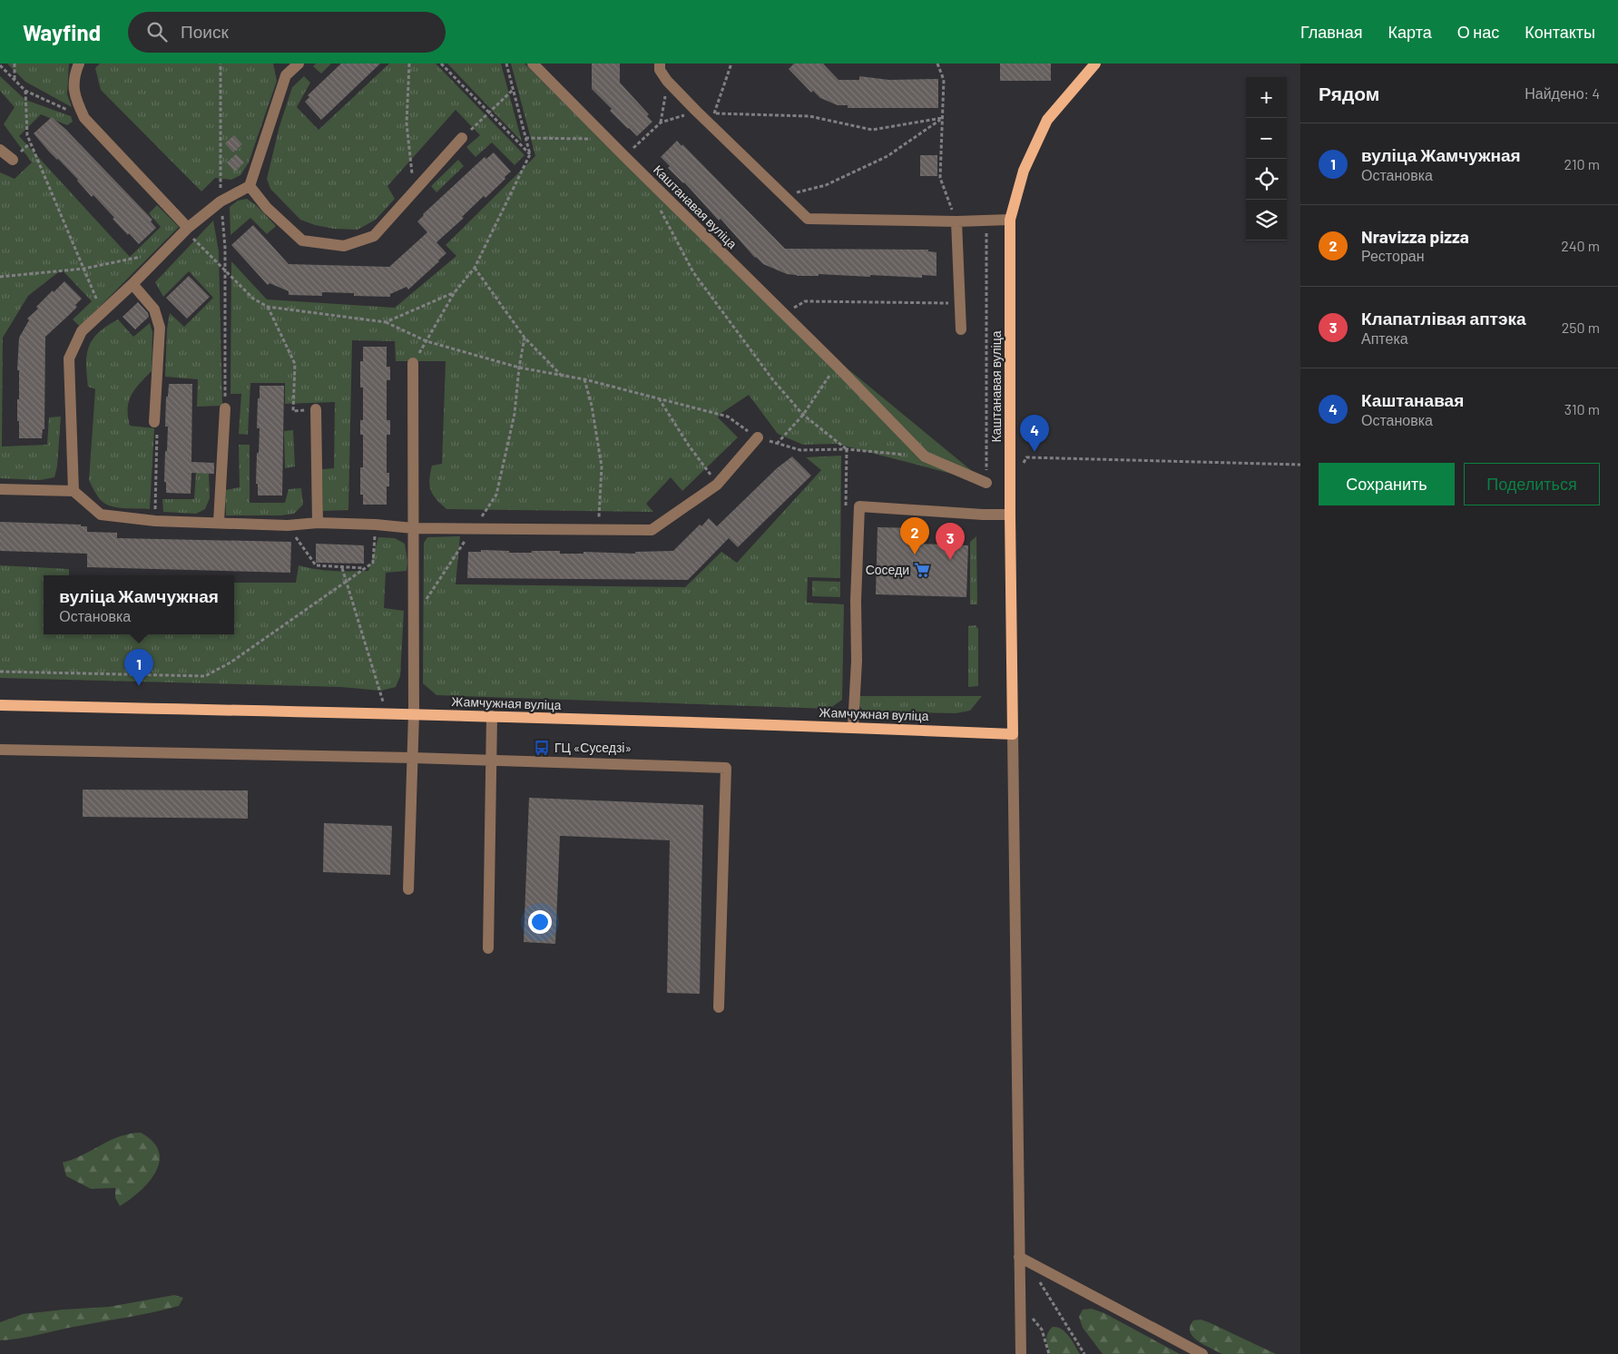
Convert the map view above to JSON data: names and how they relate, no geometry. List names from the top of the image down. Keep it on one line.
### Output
{"streets":{"main road":["Каштанавая вуліца","Жамчужная вуліца"]},"crossings":[["Каштанавая вуліца","Жамчужная вуліца"]],"places":{"supermarket":["Соседи"],"bus stop":["ГЦ «Суседзі»"]},"page":{"header":"Wayfind","search":"Поиск","nav":["Главная","Карта","О нас","Контакты"],"heading":["Рядом","Найдено: 4"],"map_buttons":["+","−"],"list":[{"mark":"1","name":"вуліца Жамчужная","note":"Остановка","value":"210 m"},{"mark":"2","name":"Nravizza pizza","note":"Ресторан","value":"240 m"},{"mark":"3","name":"Клапатлівая аптэка","note":"Аптека","value":"250 m"},{"mark":"4","name":"Каштанавая","note":"Остановка","value":"310 m"}],"pins":["4","2","3","1"],"buttons":["Сохранить","Поделиться"],"popup":["вуліца Жамчужная","Остановка"]}}
